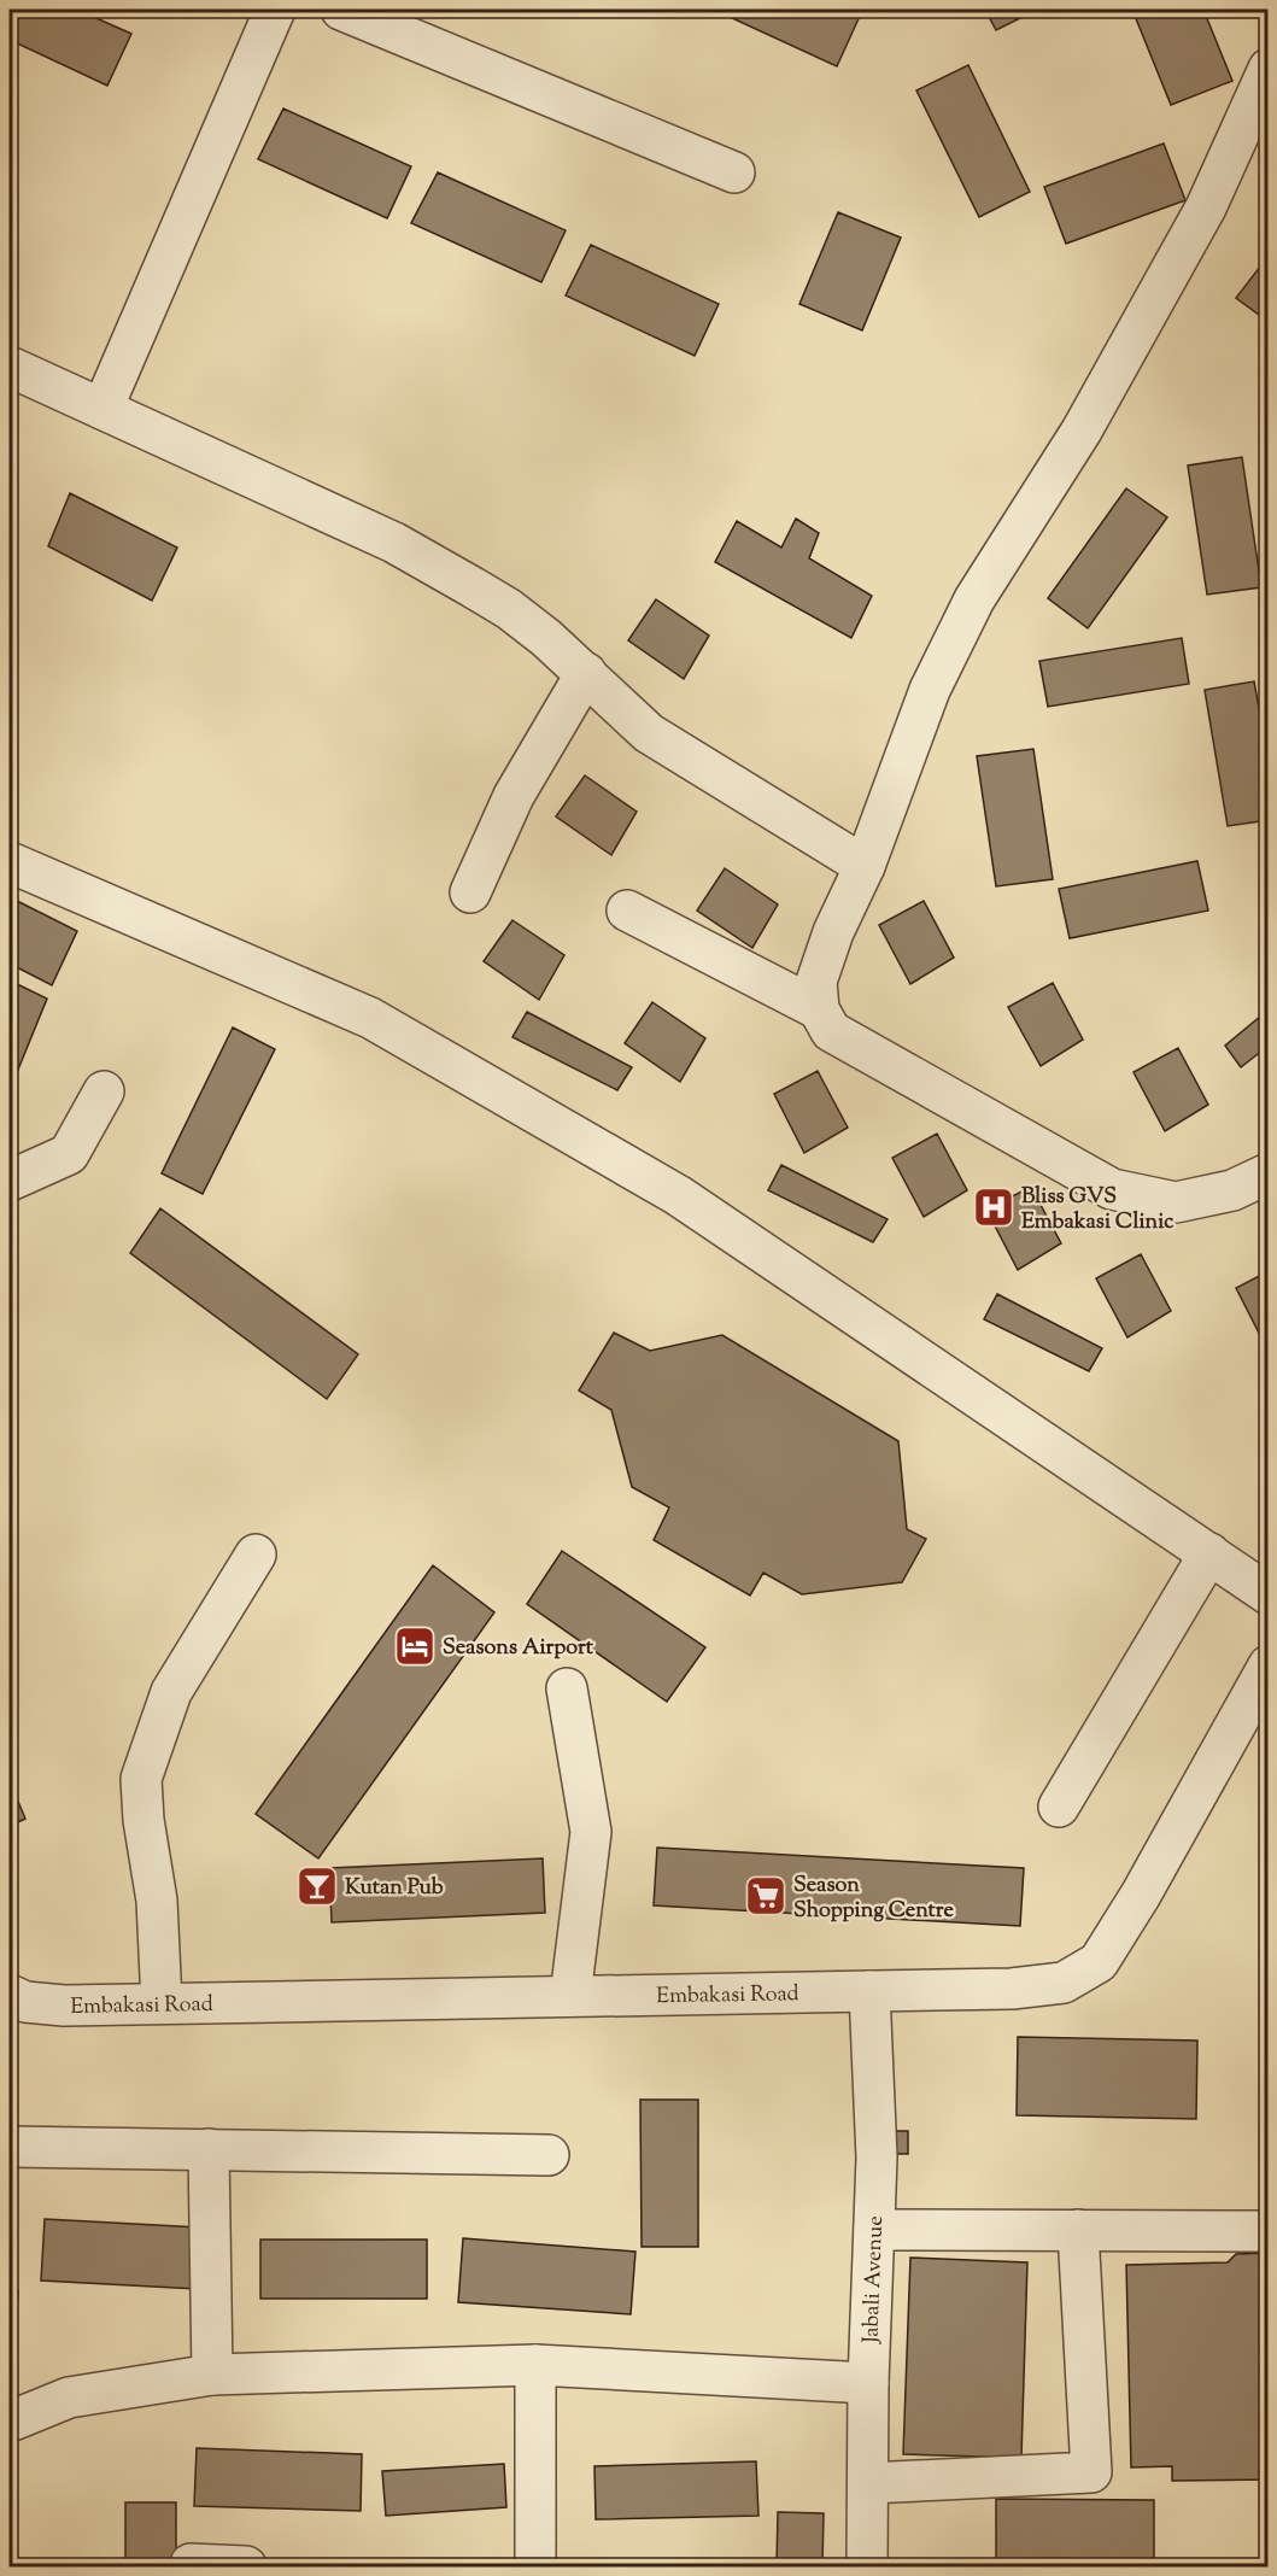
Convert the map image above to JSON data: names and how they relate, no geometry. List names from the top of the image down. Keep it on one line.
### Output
{"streets":{"street":["Embakasi Road","Jabali Avenue"]},"crossings":[["Embakasi Road","Jabali Avenue"]],"places":{"hospital":["Bliss GVS Embakasi Clinic"],"hotel":["Seasons Airport"],"bar":["Kutan Pub"],"supermarket":["Season Shopping Centre"]}}
